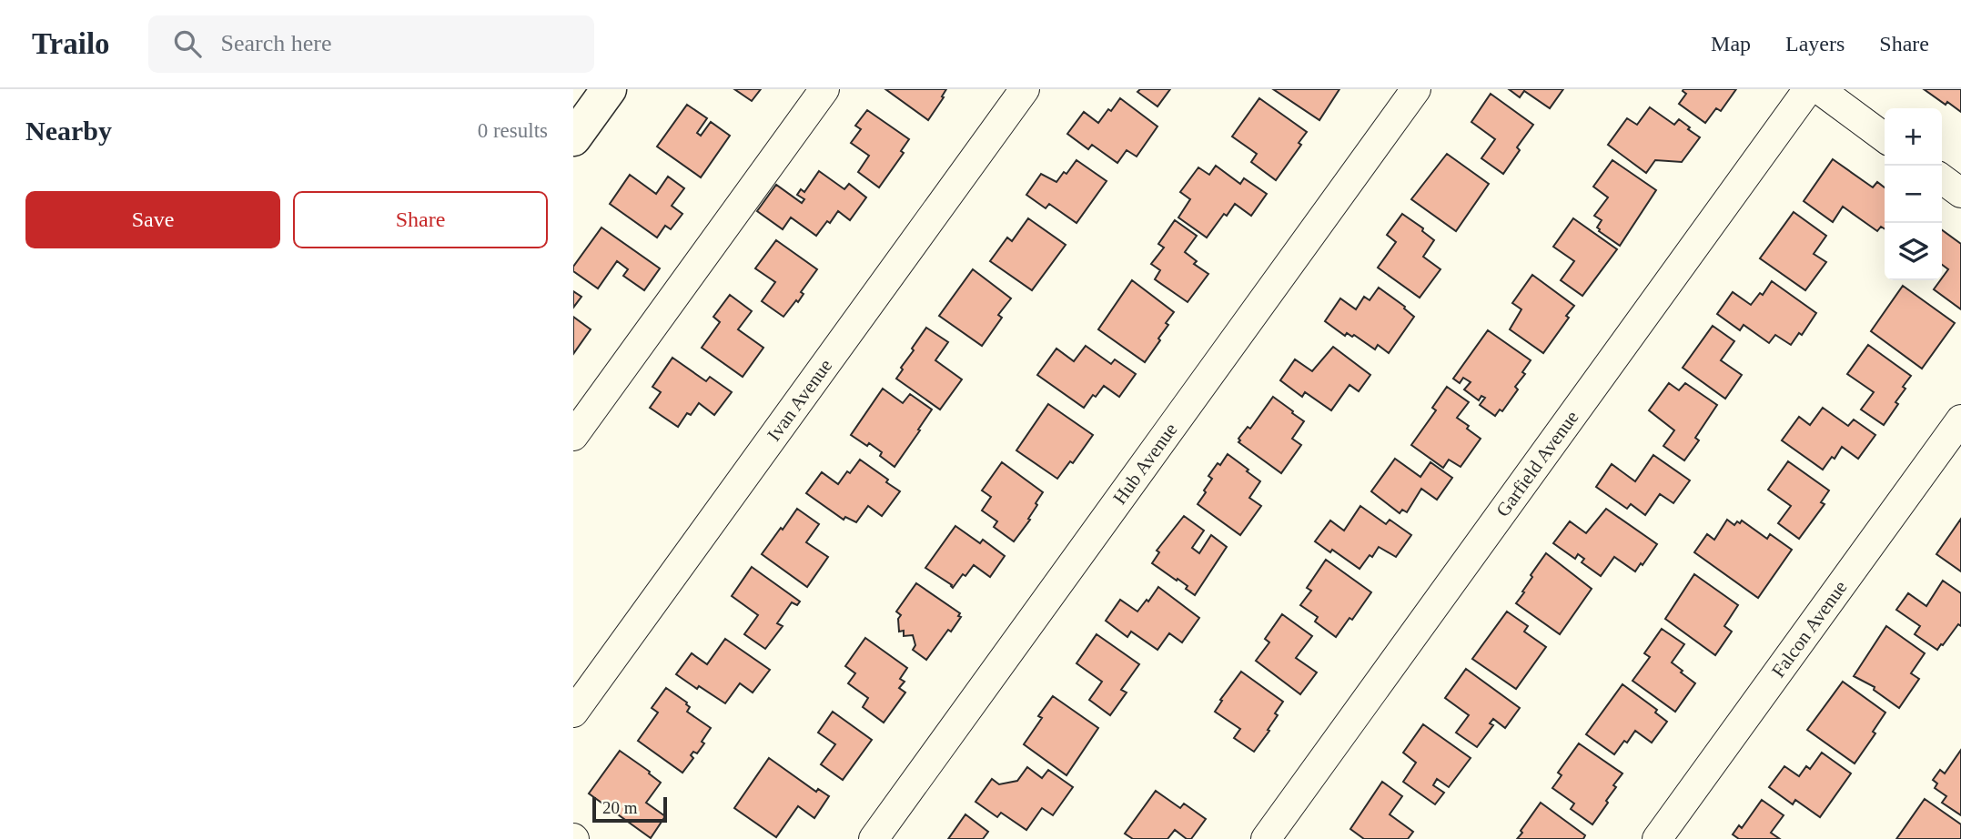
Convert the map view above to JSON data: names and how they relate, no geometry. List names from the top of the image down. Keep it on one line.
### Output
{"streets":{"street":["Ivan Avenue","Hub Avenue","Garfield Avenue","Falcon Avenue"]},"scale_bar":"20 m","page":{"header":"Trailo","search":"Search here","nav":["Map","Layers","Share"],"heading":["Nearby","0 results"],"map_buttons":["+","−"],"buttons":["Save","Share"],"scale":"20 m"}}
